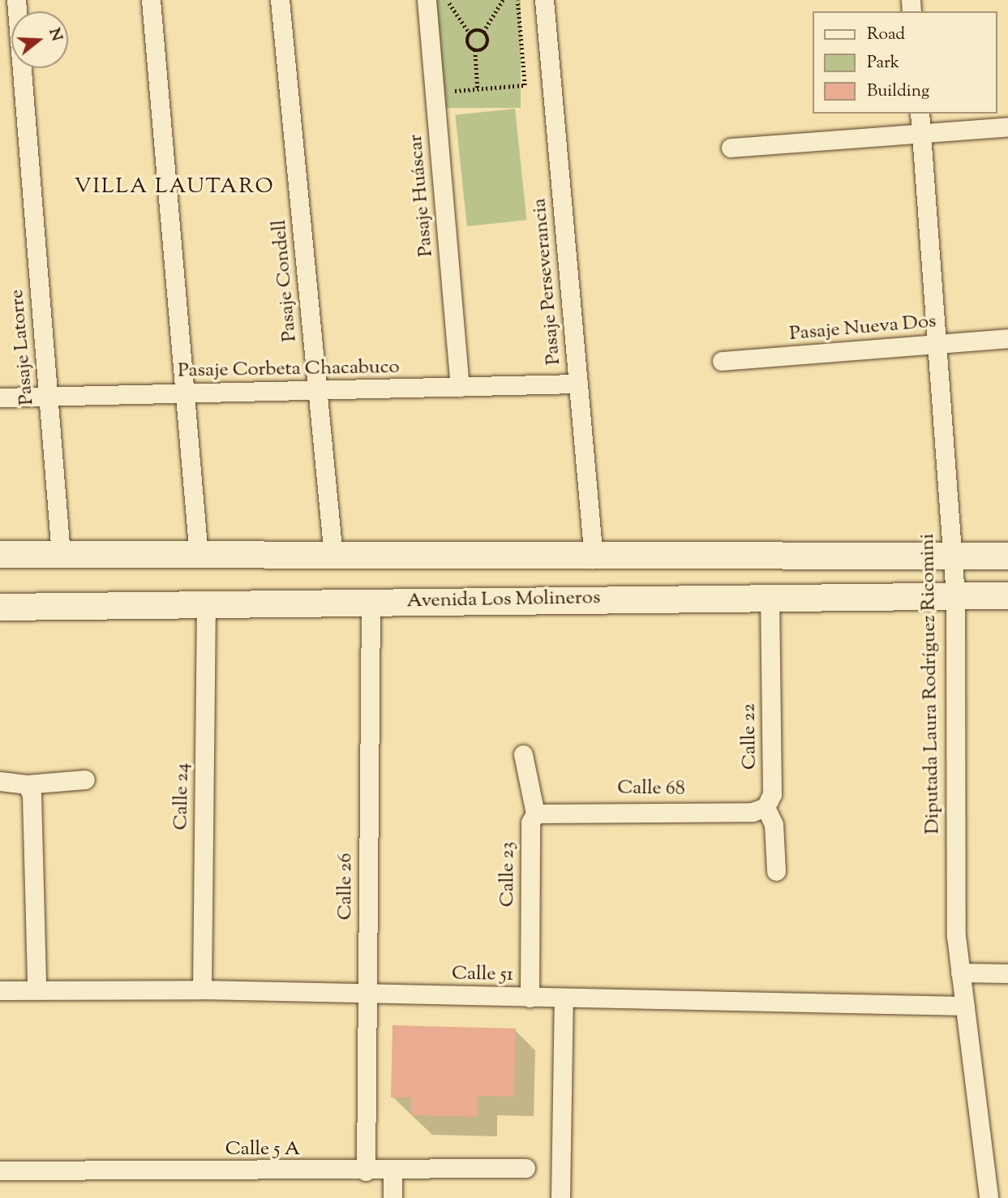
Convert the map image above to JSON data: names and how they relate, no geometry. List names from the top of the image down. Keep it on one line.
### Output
{"streets":{"street":["Pasaje Huáscar","Pasaje Condell","Pasaje Perseverancia","Pasaje Nueva Dos","Pasaje Latorre","Pasaje Corbeta Chacabuco","Avenida Los Molineros","Diputada Laura Rodríguez Ricomini","Calle 22","Calle 68","Calle 24","Calle 23","Calle 26","Calle 51","Calle 5 A"]},"crossings":[["Pasaje Huáscar","Pasaje Corbeta Chacabuco"],["Pasaje Condell","Pasaje Corbeta Chacabuco"],["Pasaje Condell","Avenida Los Molineros"],["Pasaje Perseverancia","Pasaje Corbeta Chacabuco"],["Pasaje Perseverancia","Avenida Los Molineros"],["Pasaje Nueva Dos","Diputada Laura Rodríguez Ricomini"],["Pasaje Latorre","Pasaje Corbeta Chacabuco"],["Pasaje Latorre","Avenida Los Molineros"],["Avenida Los Molineros","Diputada Laura Rodríguez Ricomini"],["Avenida Los Molineros","Calle 22"],["Avenida Los Molineros","Calle 24"],["Avenida Los Molineros","Calle 26"],["Diputada Laura Rodríguez Ricomini","Calle 51"],["Calle 22","Calle 68"],["Calle 68","Calle 23"],["Calle 24","Calle 51"],["Calle 23","Calle 51"],["Calle 26","Calle 51"],["Calle 26","Calle 5 A"]],"districts":["VILLA LAUTARO"],"legend":["Road","Park","Building"],"north":"right"}
